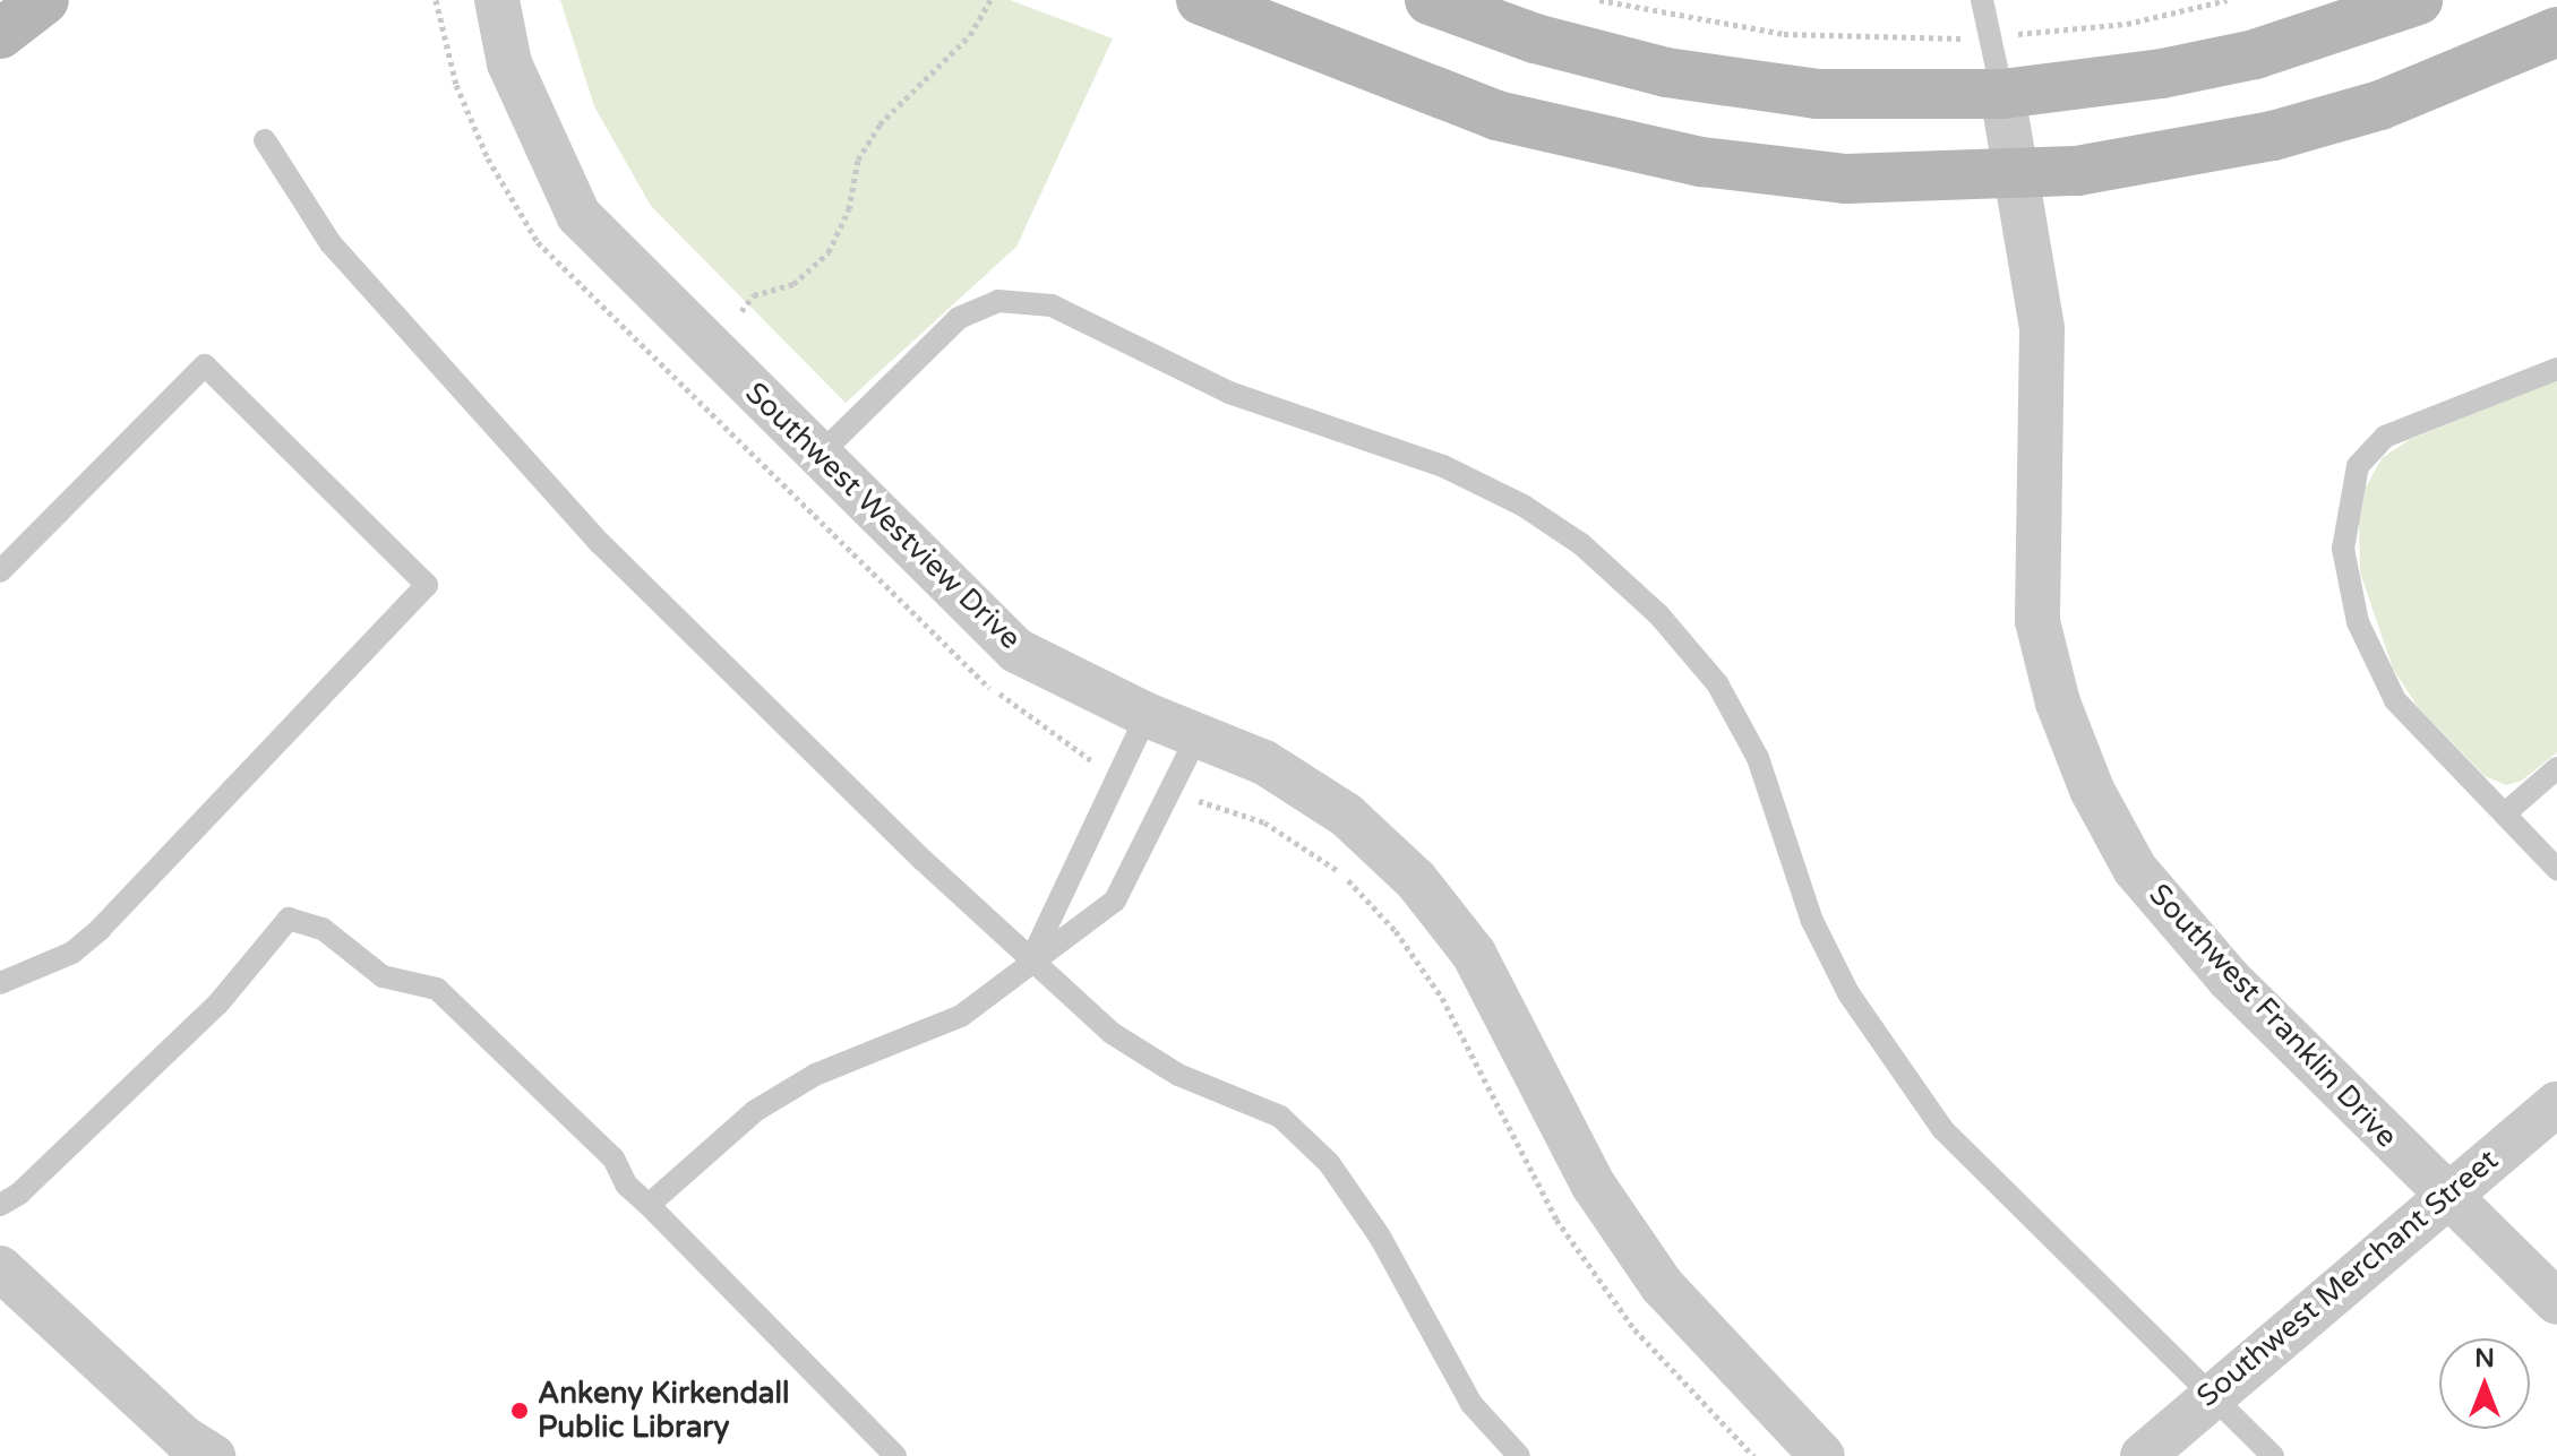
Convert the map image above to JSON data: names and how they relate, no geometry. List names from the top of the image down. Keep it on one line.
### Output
{"streets":{"street":["Southwest Westview Drive","Southwest Franklin Drive","Southwest Merchant Street"]},"crossings":[["Southwest Franklin Drive","Southwest Merchant Street"]],"places":["Ankeny Kirkendall Public Library"],"north":"top"}
